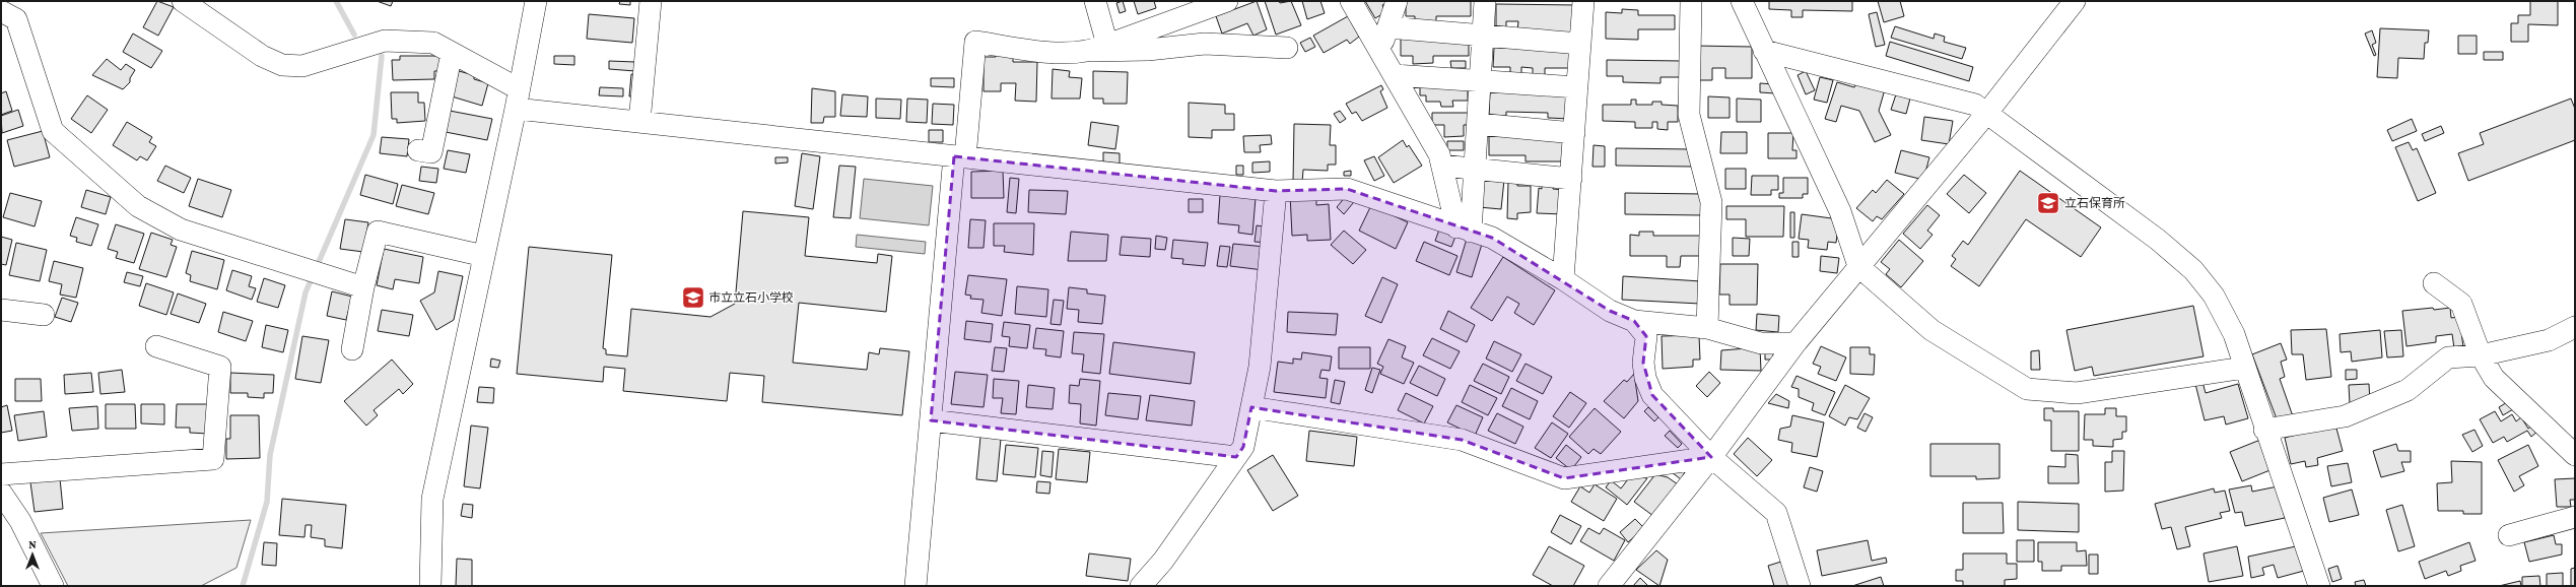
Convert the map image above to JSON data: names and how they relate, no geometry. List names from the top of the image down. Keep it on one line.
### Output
{"places":{"school or university":["立石保育所","市立立石小学校"]},"north":"top"}
